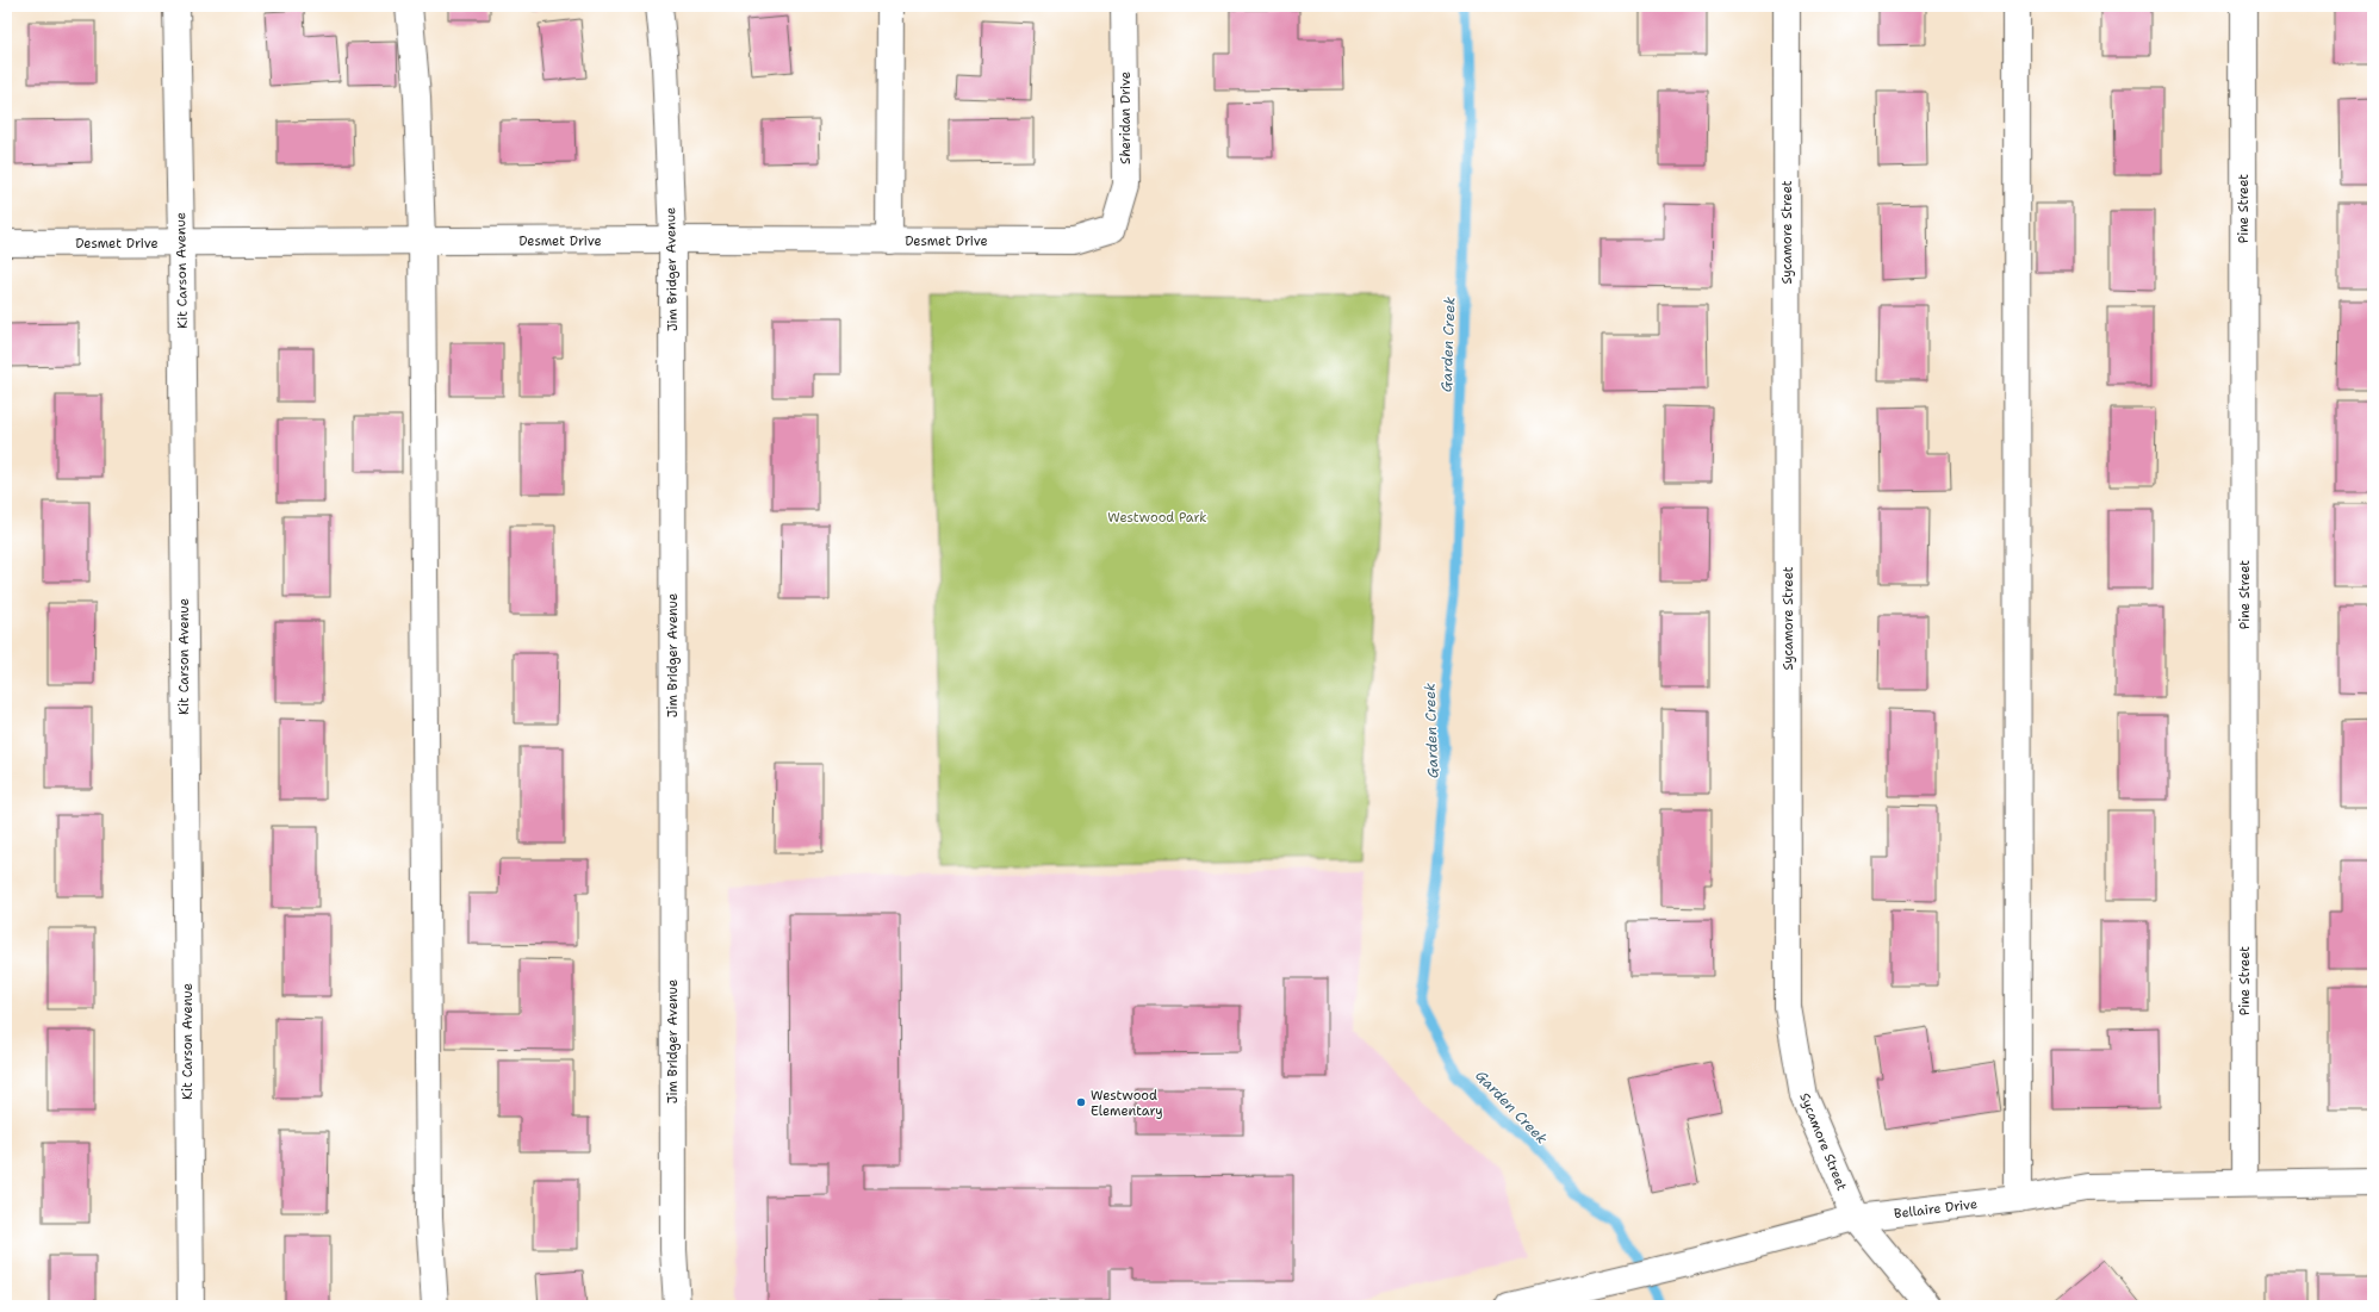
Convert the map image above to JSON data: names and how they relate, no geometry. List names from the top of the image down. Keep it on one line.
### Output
{"streets":{"street":["Sheridan Drive","Pine Street","Sycamore Street","Desmet Drive","Jim Bridger Avenue","Kit Carson Avenue","Bellaire Drive"]},"crossings":[["Sheridan Drive","Desmet Drive"],["Pine Street","Bellaire Drive"],["Sycamore Street","Bellaire Drive"],["Desmet Drive","Jim Bridger Avenue"],["Desmet Drive","Kit Carson Avenue"]],"water":["Garden Creek"],"parks":["Westwood Park"],"places":["Westwood Elementary"]}
